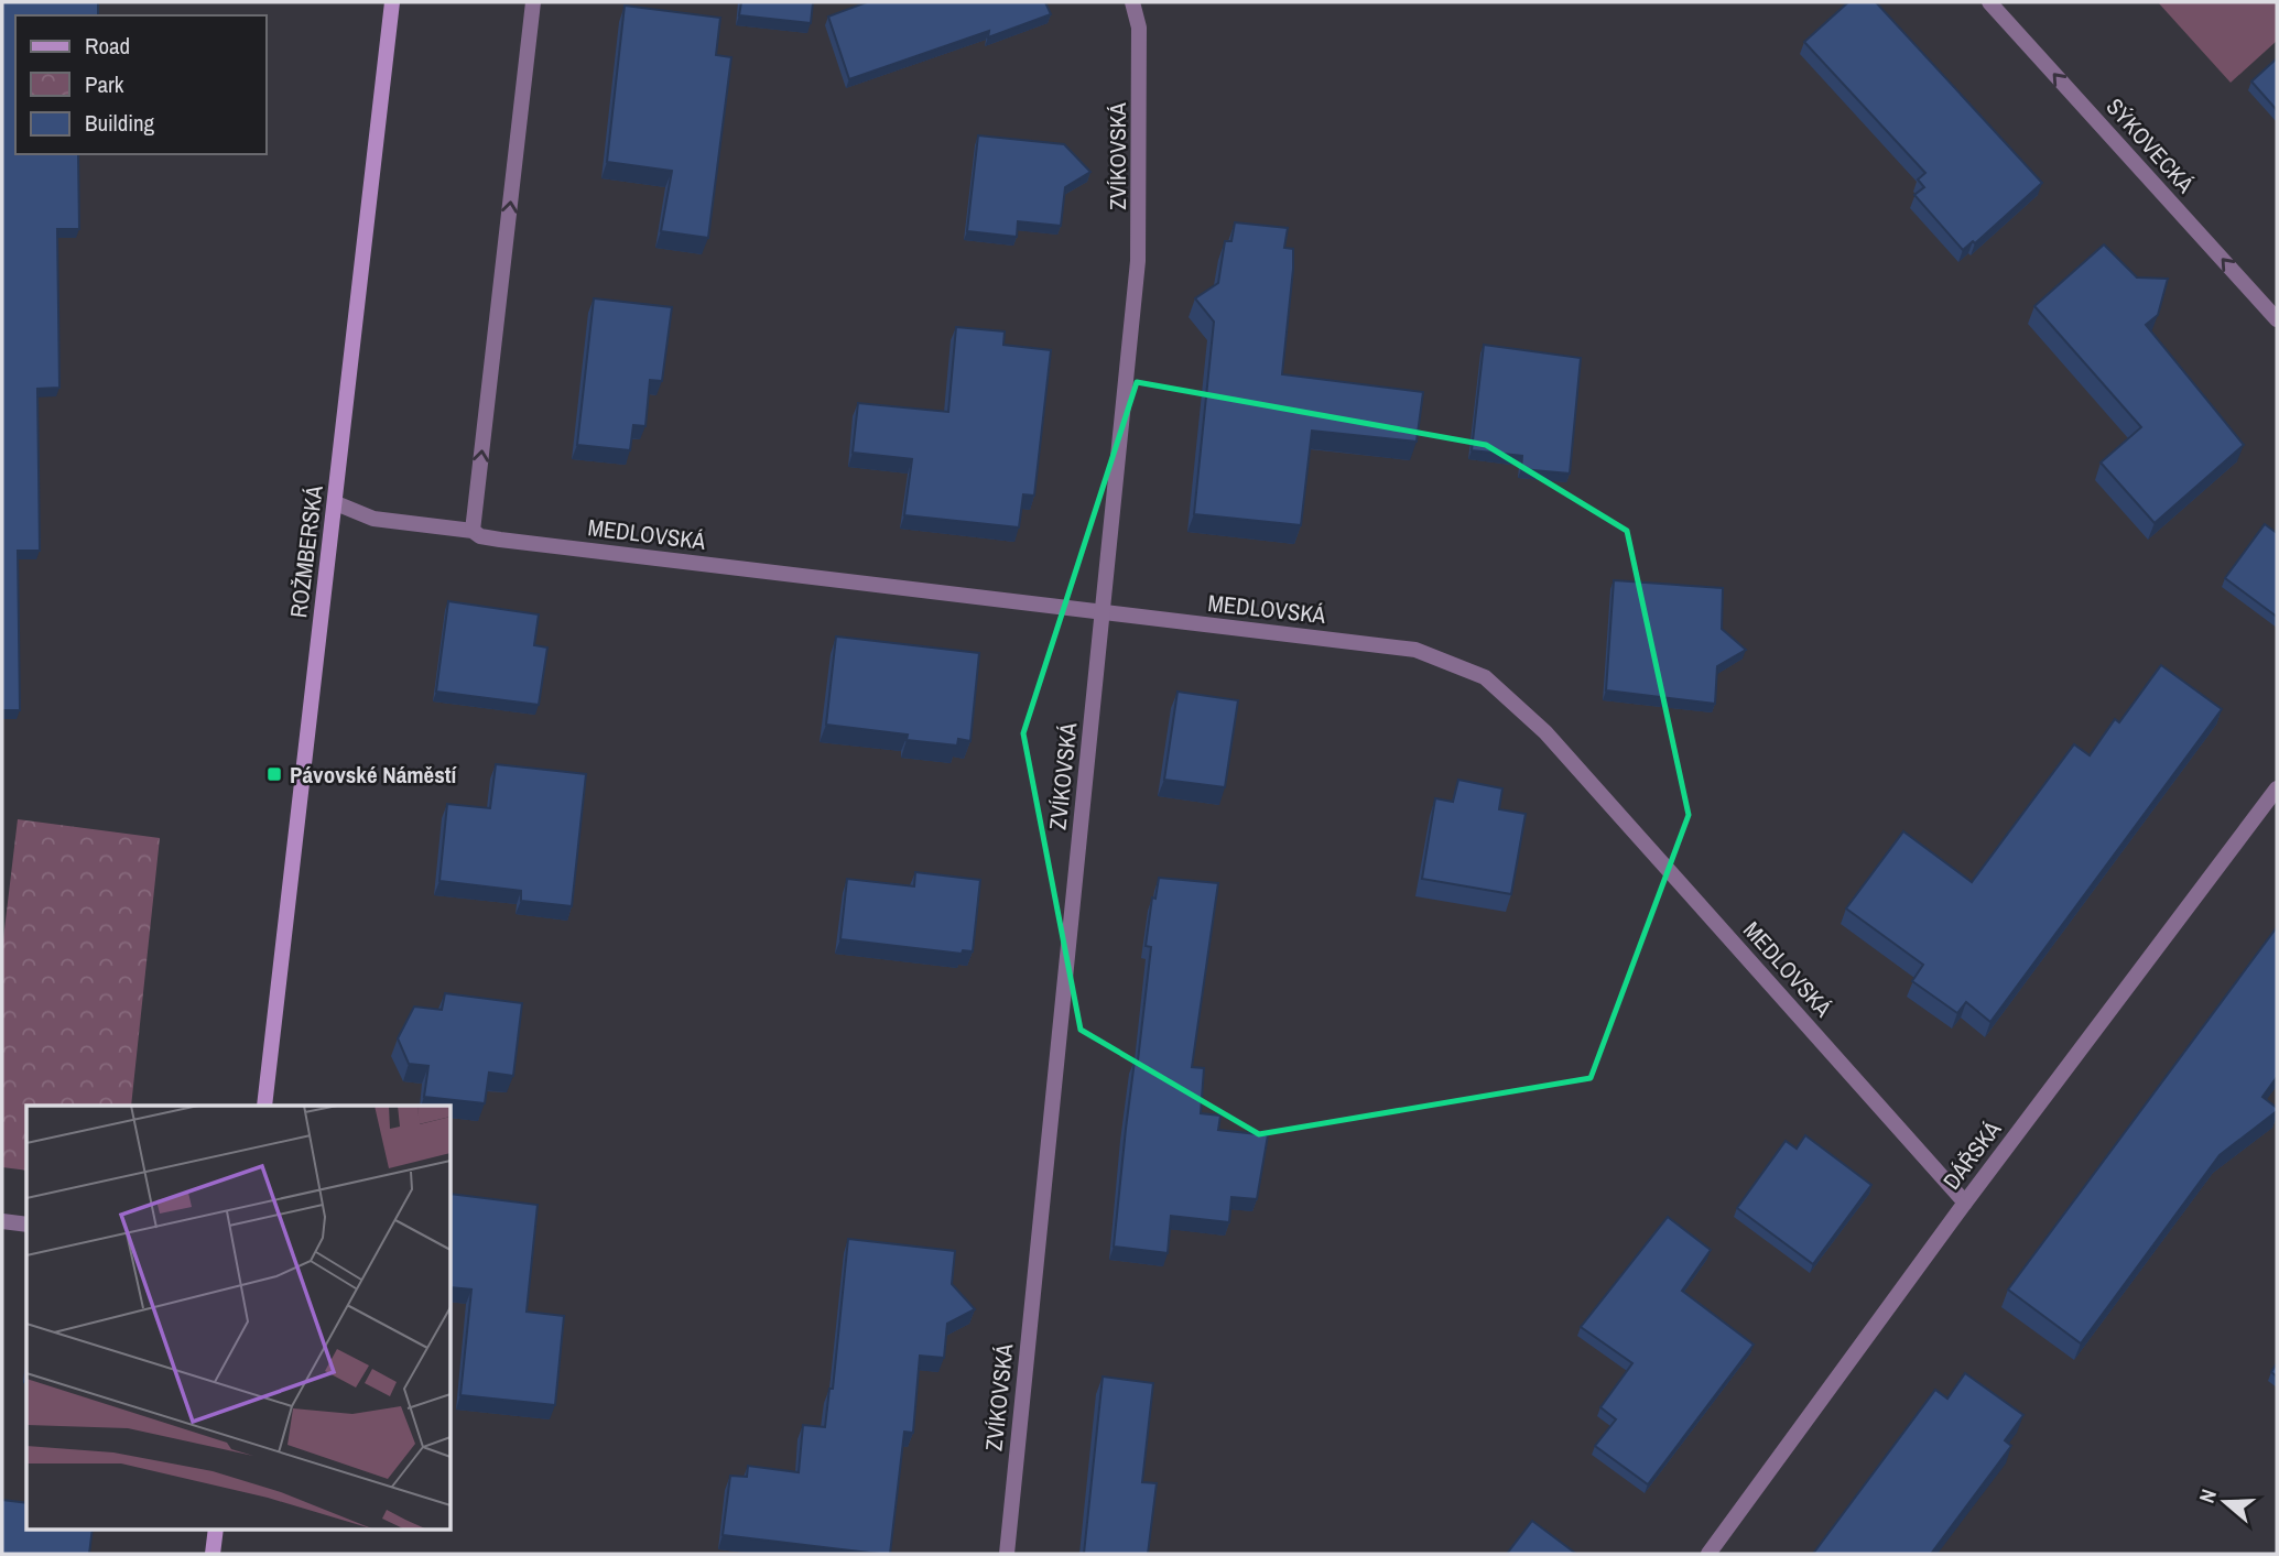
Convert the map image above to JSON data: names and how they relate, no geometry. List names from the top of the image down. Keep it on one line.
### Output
{"streets":{"street":["SÝKOVECKÁ","ZVÍKOVSKÁ","MEDLOVSKÁ","ROŽMBERSKÁ","DÁŘSKÁ"]},"crossings":[["ZVÍKOVSKÁ","MEDLOVSKÁ"],["MEDLOVSKÁ","ROŽMBERSKÁ"],["MEDLOVSKÁ","DÁŘSKÁ"]],"one_way":["SÝKOVECKÁ"],"places":{"transit":["Pávovské Náměstí"]},"legend":["Road","Park","Building"],"north":"left"}
